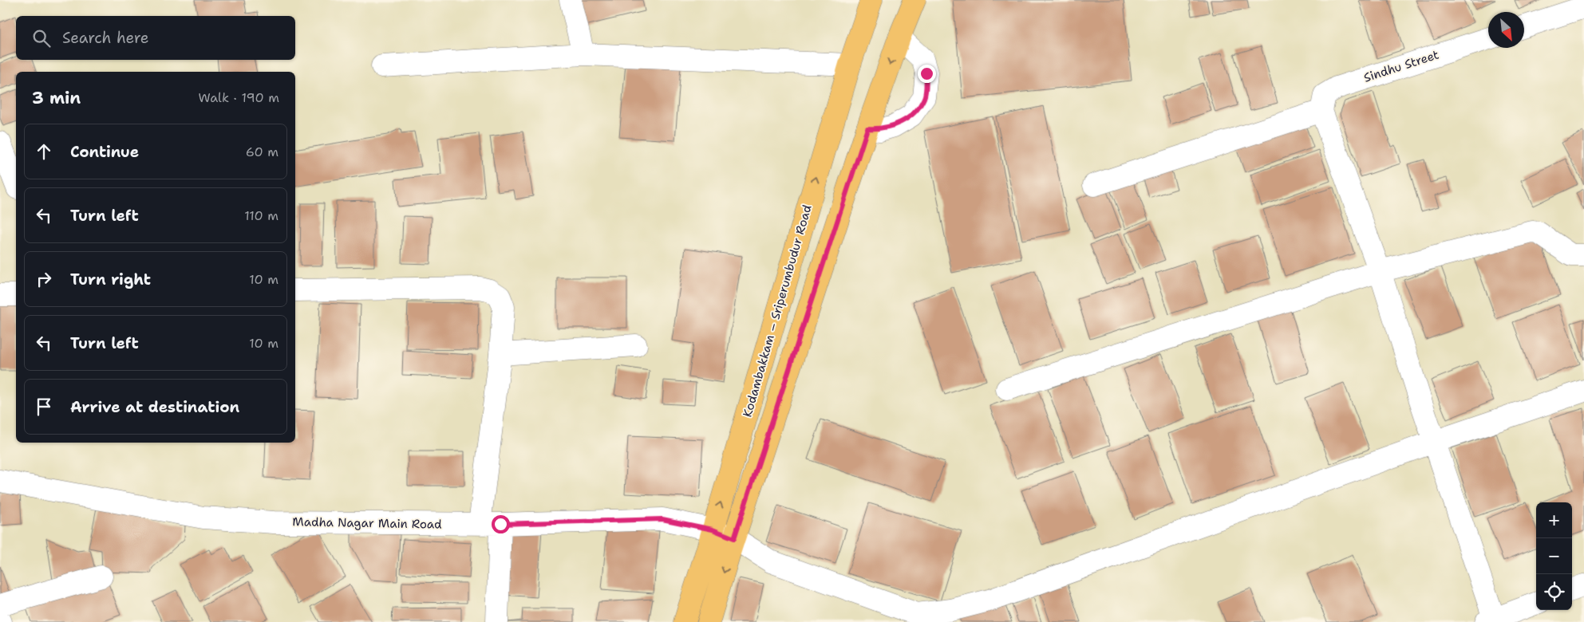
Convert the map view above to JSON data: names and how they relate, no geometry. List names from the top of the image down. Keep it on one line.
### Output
{"streets":{"main road":["Kodambakkam – Sriperumbudur Road"],"street":["Sindhu Street","Madha Nagar Main Road"]},"crossings":[["Kodambakkam – Sriperumbudur Road","Madha Nagar Main Road"]],"north":"bottom right","page":{"search":"Search here","heading":["3 min","Walk · 190 m"],"list":[["Continue","60 m"],["Turn left","110 m"],["Turn right","10 m"],["Turn left","10 m"],"Arrive at destination"],"map_buttons":["+","−"]}}
